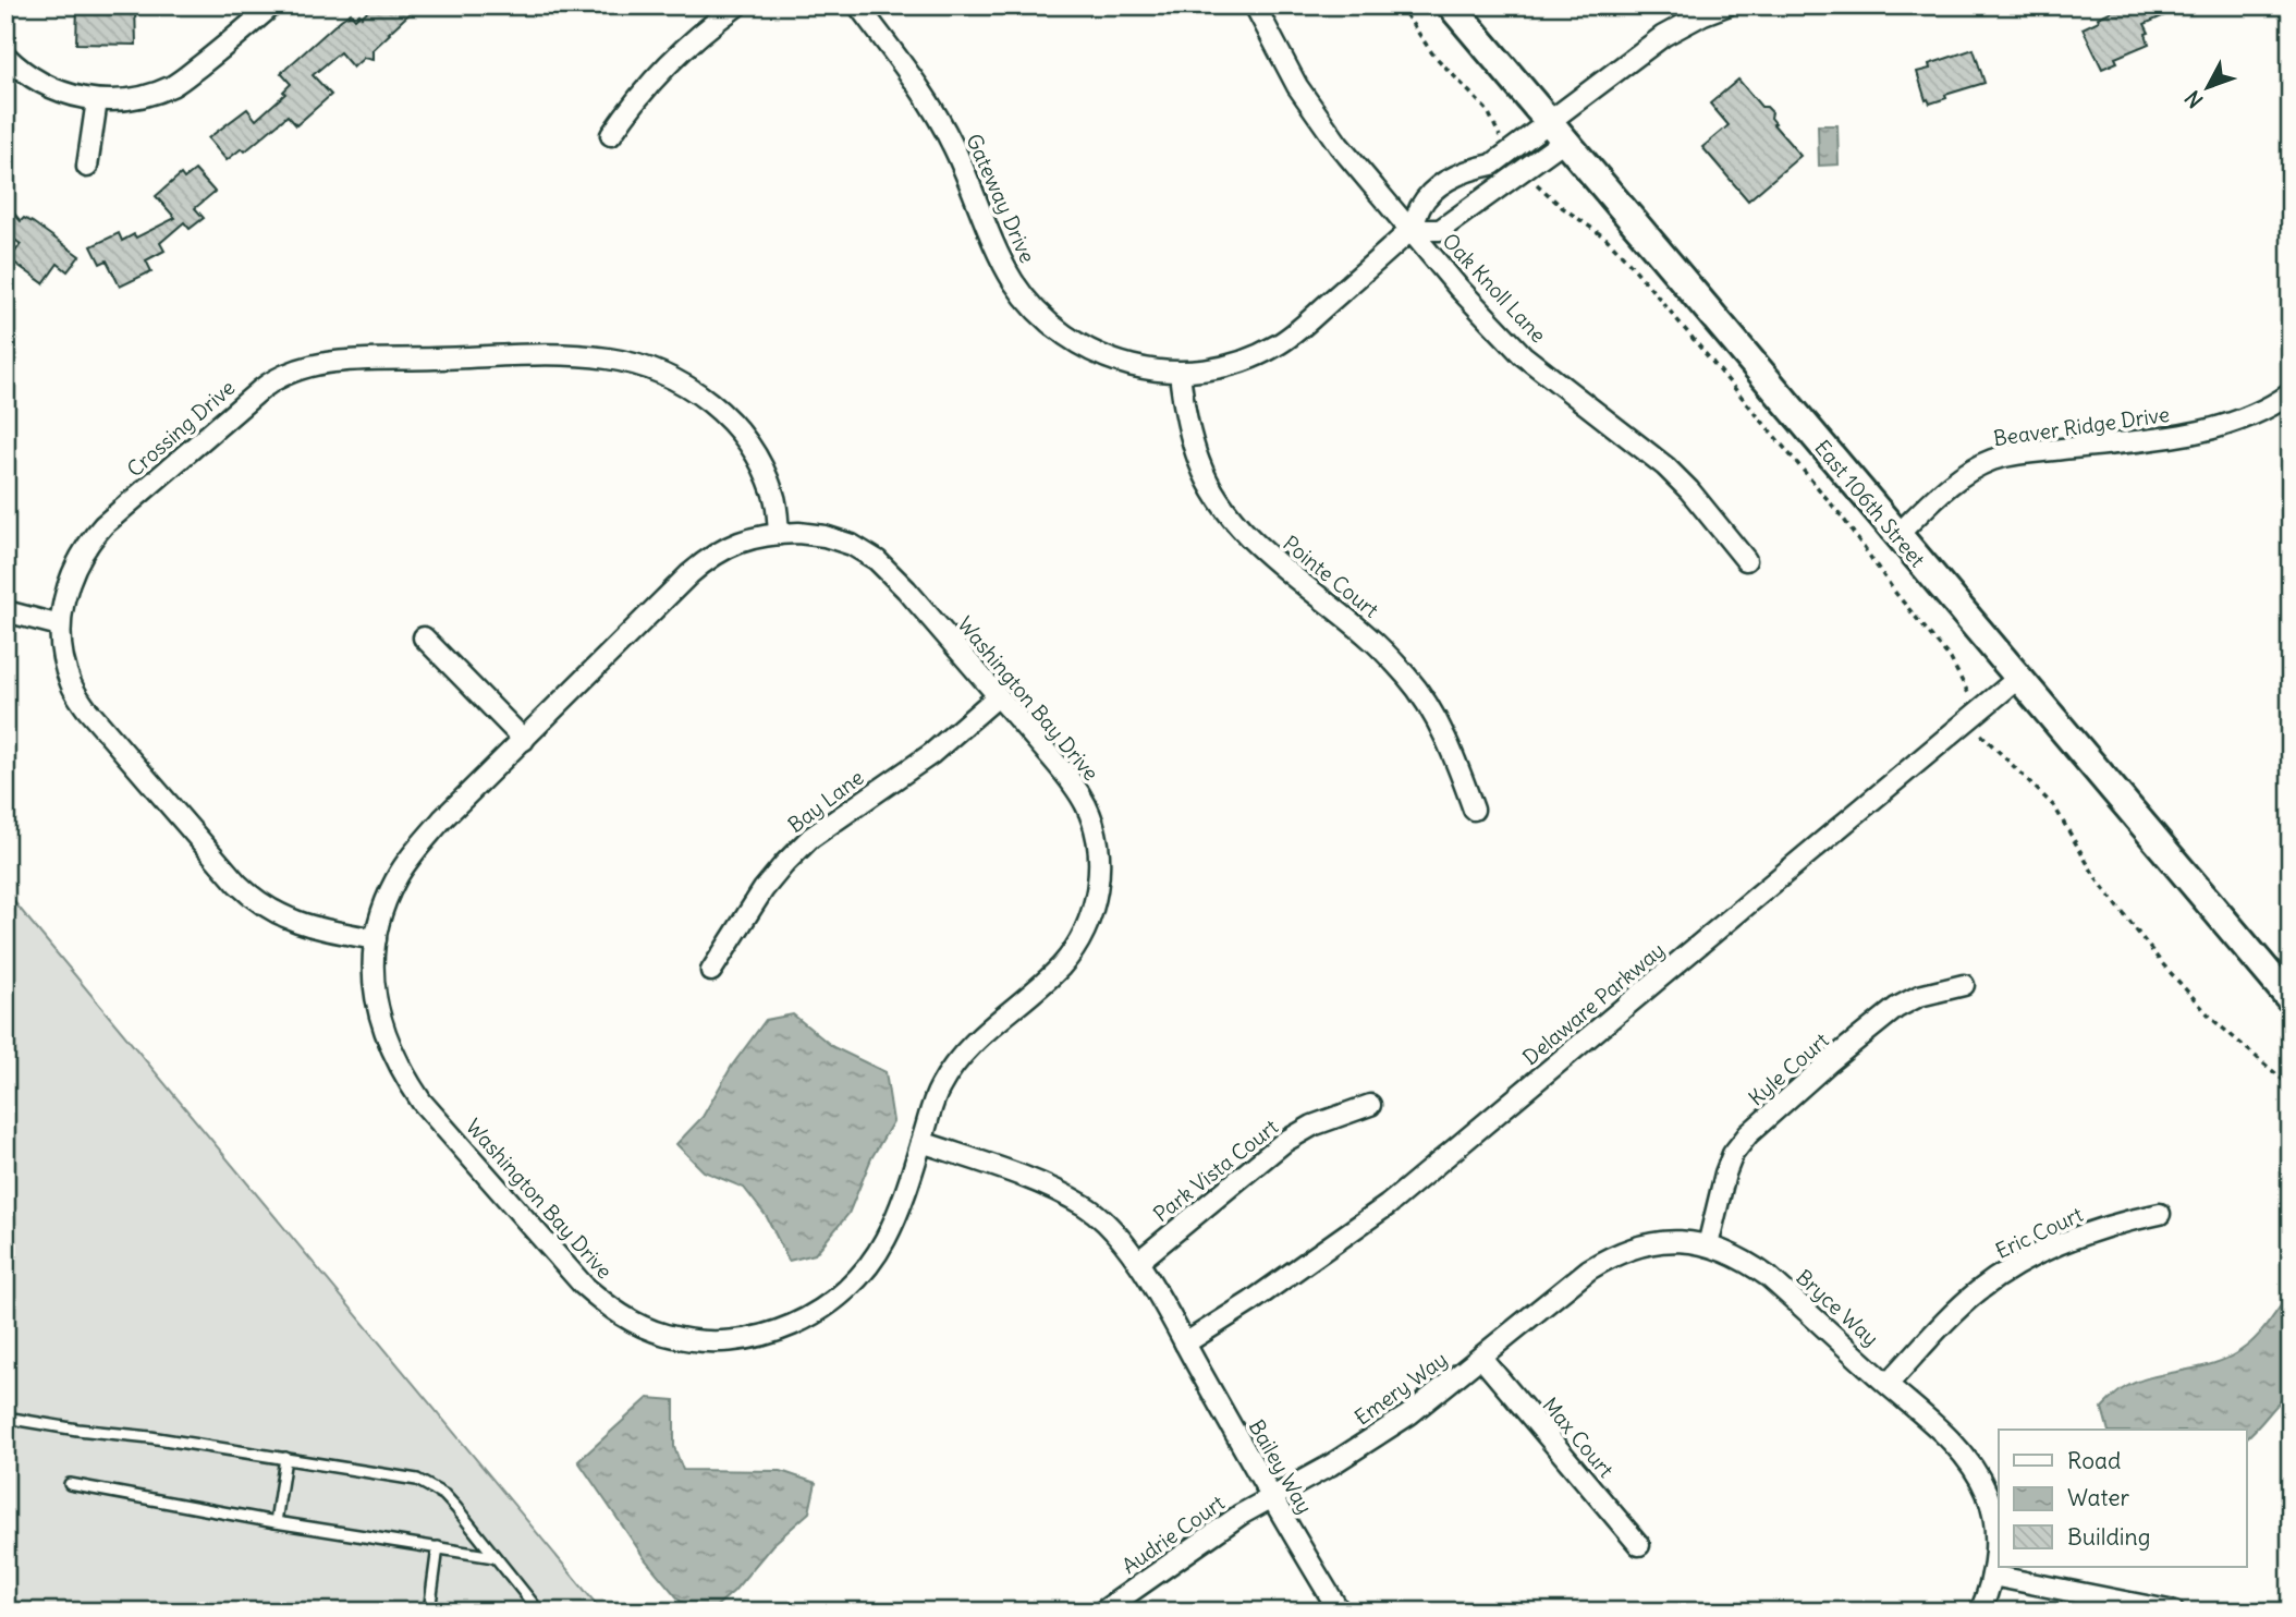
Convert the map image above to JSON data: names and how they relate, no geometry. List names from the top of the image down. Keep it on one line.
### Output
{"streets":{"main road":["East 106th Street"],"street":["Gateway Drive","Oak Knoll Lane","Beaver Ridge Drive","Crossing Drive","Pointe Court","Washington Bay Drive","Bay Lane","Delaware Parkway","Kyle Court","Park Vista Court","Eric Court","Bryce Way","Emery Way","Max Court","Bailey Way","Audrie Court"]},"crossings":[["Gateway Drive","Oak Knoll Lane"],["Gateway Drive","East 106th Street"],["Gateway Drive","Pointe Court"],["Beaver Ridge Drive","East 106th Street"],["Crossing Drive","Washington Bay Drive"],["East 106th Street","Delaware Parkway"],["Washington Bay Drive","Bay Lane"],["Washington Bay Drive","Bailey Way"],["Delaware Parkway","Bailey Way"],["Kyle Court","Bryce Way"],["Park Vista Court","Bailey Way"],["Eric Court","Bryce Way"],["Bryce Way","Emery Way"],["Emery Way","Max Court"],["Emery Way","Bailey Way"],["Emery Way","Audrie Court"],["Bailey Way","Audrie Court"]],"legend":["Road","Water","Building"],"north":"bottom left"}
